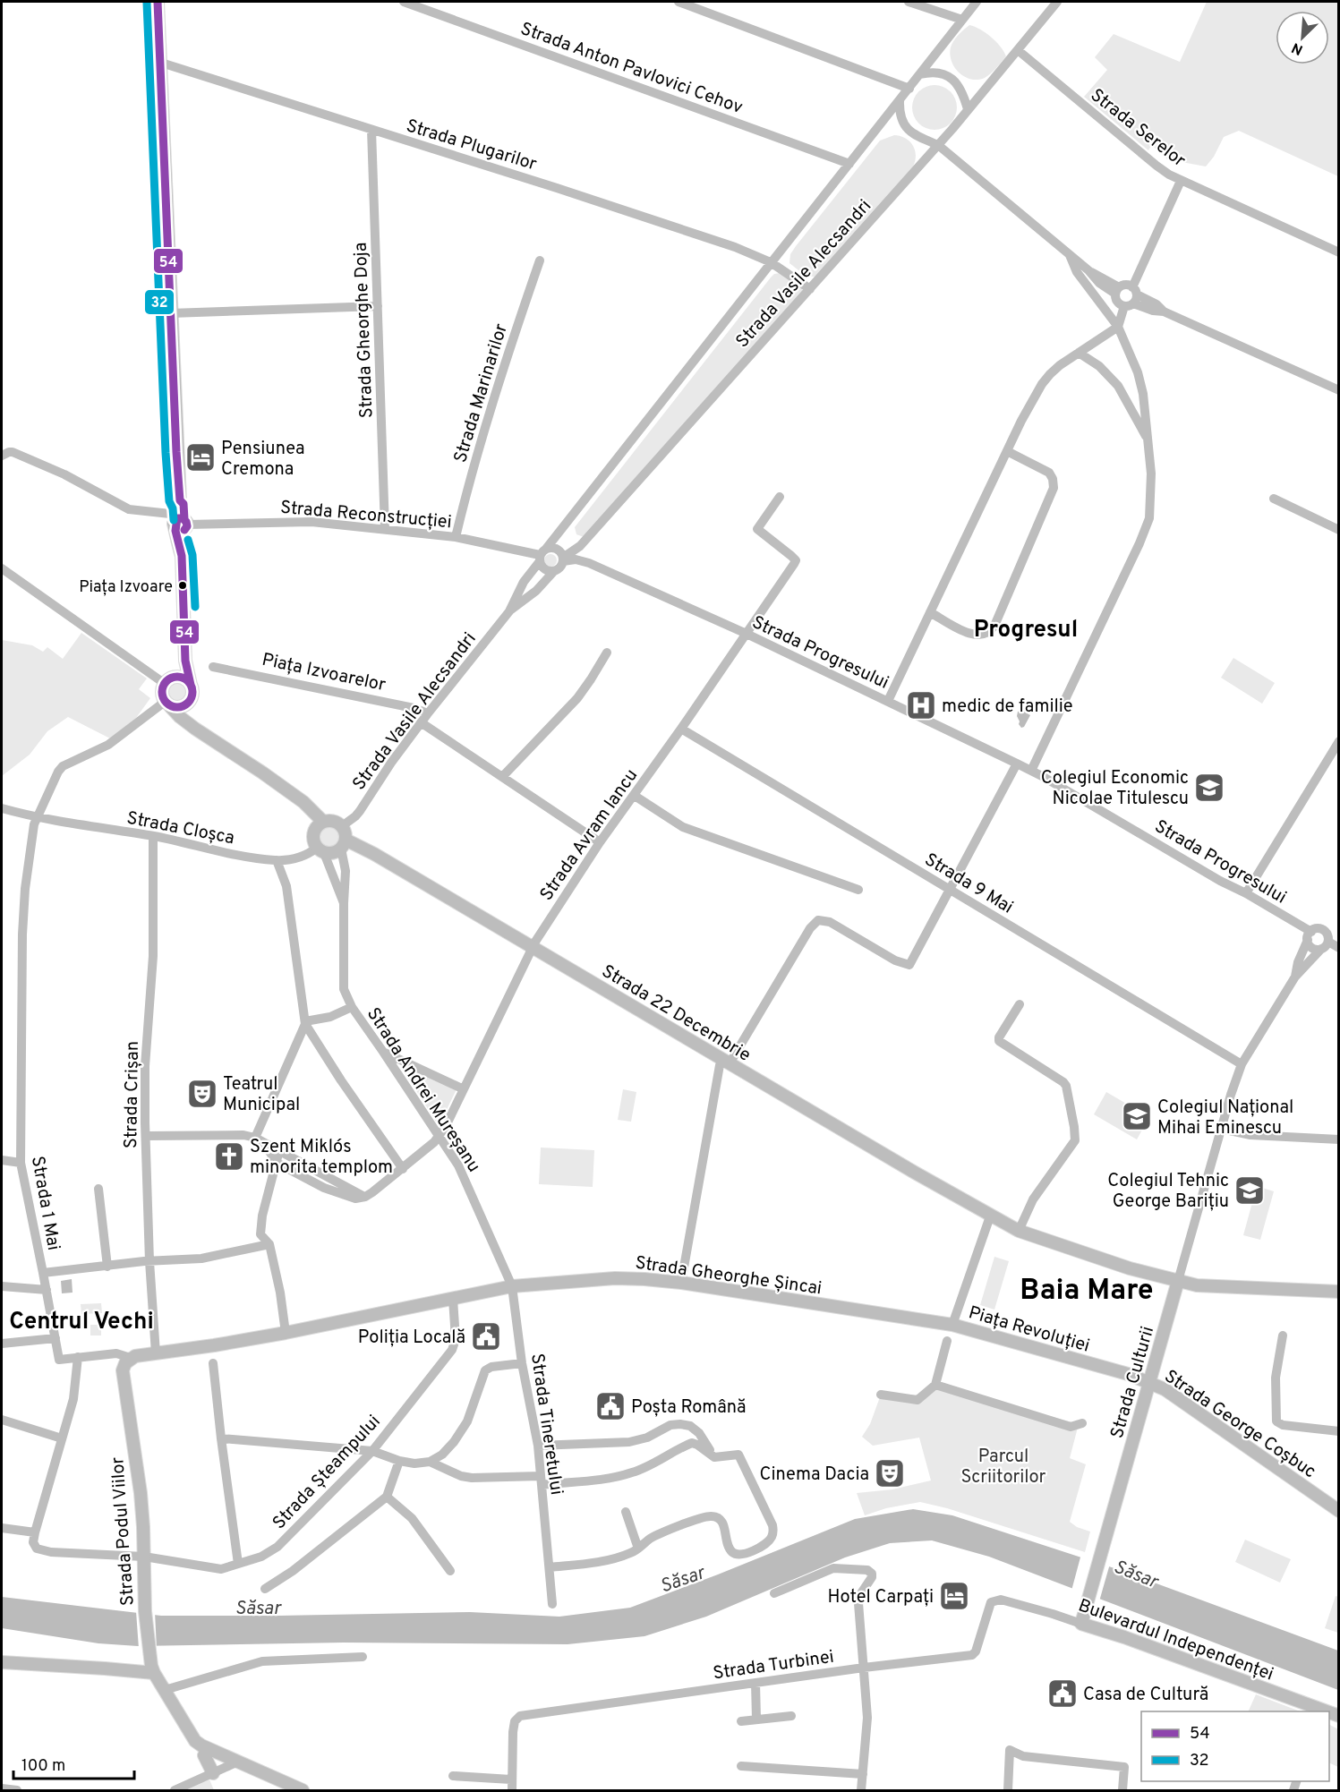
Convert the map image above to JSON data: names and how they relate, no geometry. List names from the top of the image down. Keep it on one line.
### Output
{"streets":{"main road":["Strada 22 Decembrie","Strada Gheorghe Șincai","Piața Revoluției","Strada Culturii","Strada George Coșbuc","Strada Podul Viilor","Bulevardul Independenței"],"street":["Strada Anton Pavlovici Cehov","Strada Serelor","Strada Plugarilor","Strada Vasile Alecsandri","Strada Gheorghe Doja","Strada Marinarilor","Strada Reconstrucției","Strada Progresului","Piața Izvoarelor","Strada Cloșca","Strada Avram Iancu","Strada 9 Mai","Strada Andrei Mureșanu","Strada Crișan","Strada 1 Mai","Strada Tineretului","Strada Șteampului","Strada Turbinei"]},"crossings":[["Strada Anton Pavlovici Cehov","Strada Vasile Alecsandri"],["Strada Serelor","Strada Vasile Alecsandri"],["Strada Plugarilor","Strada Vasile Alecsandri"],["Strada Plugarilor","Strada Gheorghe Doja"],["Strada Vasile Alecsandri","Strada Reconstrucției"],["Strada Vasile Alecsandri","Strada Progresului"],["Strada Vasile Alecsandri","Piața Izvoarelor"],["Strada Vasile Alecsandri","Strada Cloșca"],["Strada Vasile Alecsandri","Strada 22 Decembrie"],["Strada Vasile Alecsandri","Strada Andrei Mureșanu"],["Strada Gheorghe Doja","Strada Reconstrucției"],["Strada Marinarilor","Strada Reconstrucției"],["Strada Reconstrucției","Strada Progresului"],["Strada Progresului","Strada Avram Iancu"],["Strada Progresului","Strada Culturii"],["Strada Cloșca","Strada 22 Decembrie"],["Strada Cloșca","Strada Andrei Mureșanu"],["Strada Cloșca","Strada Crișan"],["Strada Cloșca","Strada 1 Mai"],["Strada Avram Iancu","Strada 9 Mai"],["Strada Avram Iancu","Strada 22 Decembrie"],["Strada Avram Iancu","Strada Andrei Mureșanu"],["Strada 9 Mai","Strada Culturii"],["Strada 22 Decembrie","Strada Andrei Mureșanu"],["Strada 22 Decembrie","Piața Revoluției"],["Strada Andrei Mureșanu","Strada Gheorghe Șincai"],["Strada Andrei Mureșanu","Strada Tineretului"],["Strada Crișan","Strada Gheorghe Șincai"],["Strada Gheorghe Șincai","Piața Revoluției"],["Strada Gheorghe Șincai","Strada Tineretului"],["Strada Gheorghe Șincai","Strada Șteampului"],["Strada Gheorghe Șincai","Strada Podul Viilor"],["Piața Revoluției","Strada Culturii"],["Piața Revoluției","Strada George Coșbuc"],["Strada Culturii","Strada George Coșbuc"],["Strada Culturii","Bulevardul Independenței"],["Strada Șteampului","Strada Podul Viilor"],["Bulevardul Independenței","Strada Turbinei"]],"districts":["Progresul","Baia Mare","Centrul Vechi"],"water":["Săsar"],"parks":["Parcul Scriitorilor"],"places":{"hotel":["Pensiunea Cremona","Hotel Carpați"],"other":["Piața Izvoare"],"hospital":["medic de familie"],"school or university":["Colegiul Economic Nicolae Titulescu","Colegiul Național Mihai Eminescu","Colegiul Tehnic George Barițiu"],"theatre":["Teatrul Municipal","Cinema Dacia"],"church":["Szent Miklós minorita templom"],"public building":["Poliția Locală","Poșta Română","Casa de Cultură"]},"lines":["transit line 54","transit line 32"],"legend":["54","32"],"scale_bar":"100 m","north":"bottom left"}
